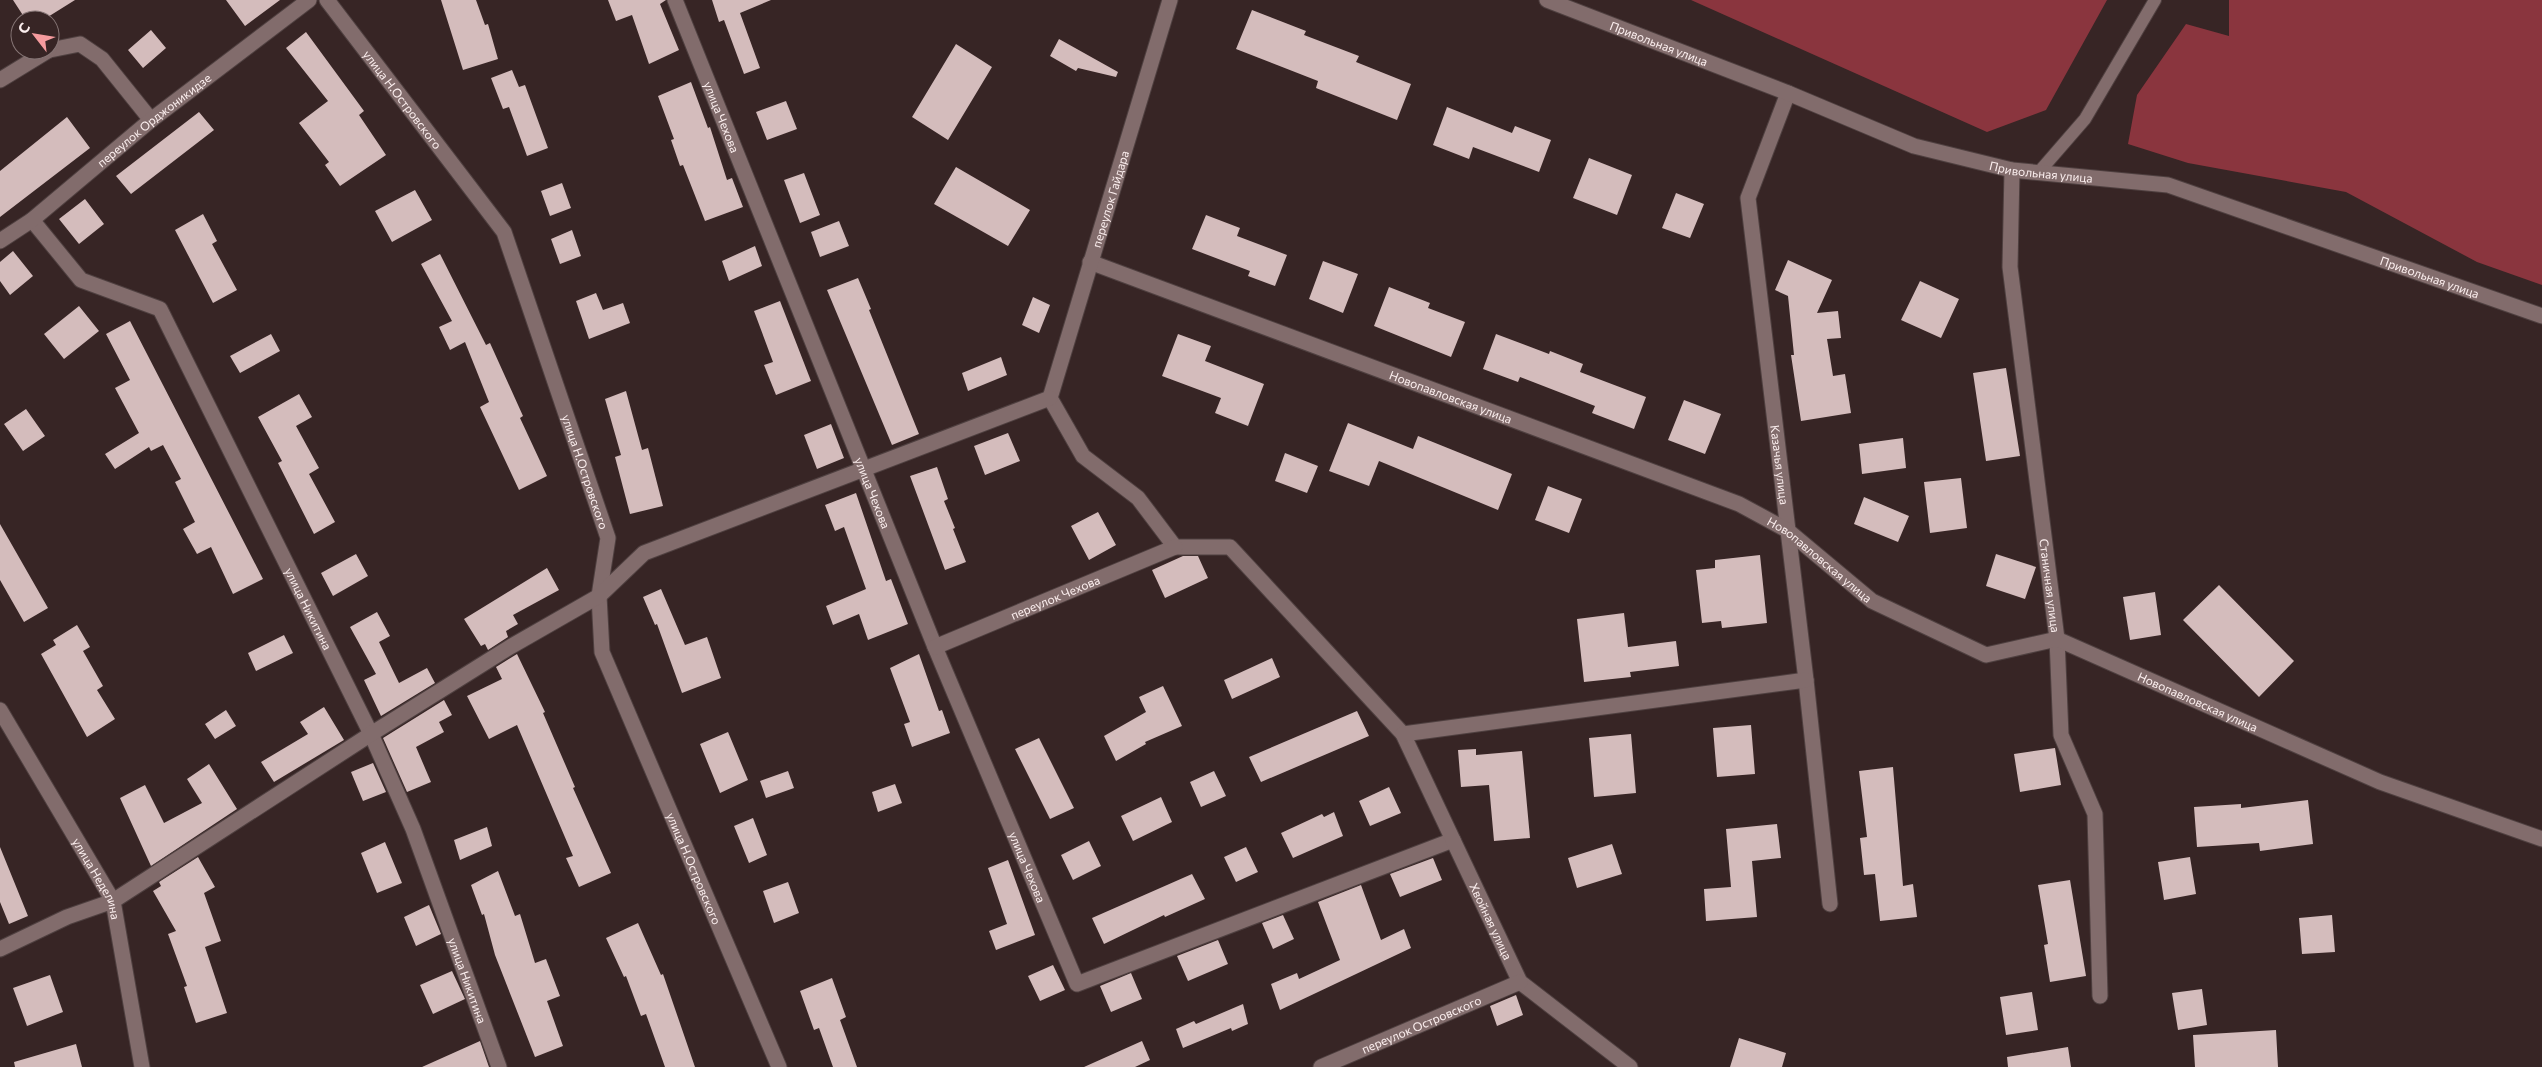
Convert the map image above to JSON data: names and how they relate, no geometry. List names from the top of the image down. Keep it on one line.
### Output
{"streets":{"street":["Привольная улица","улица Н.Островского","улица Чехова","переулок Орджоникидзе","переулок Гайдара","Новопавловская улица","Казачья улица","Станичная улица","переулок Чехова","улица Никитина","улица Неделина","Хвойная улица","переулок Островского"]},"crossings":[["Привольная улица","Казачья улица"],["Привольная улица","Станичная улица"],["улица Чехова","переулок Чехова"],["улица Чехова","Хвойная улица"],["переулок Орджоникидзе","улица Никитина"],["переулок Гайдара","Новопавловская улица"],["Новопавловская улица","Казачья улица"],["Новопавловская улица","Станичная улица"],["переулок Чехова","Хвойная улица"],["Хвойная улица","переулок Островского"]],"north":"top left"}
